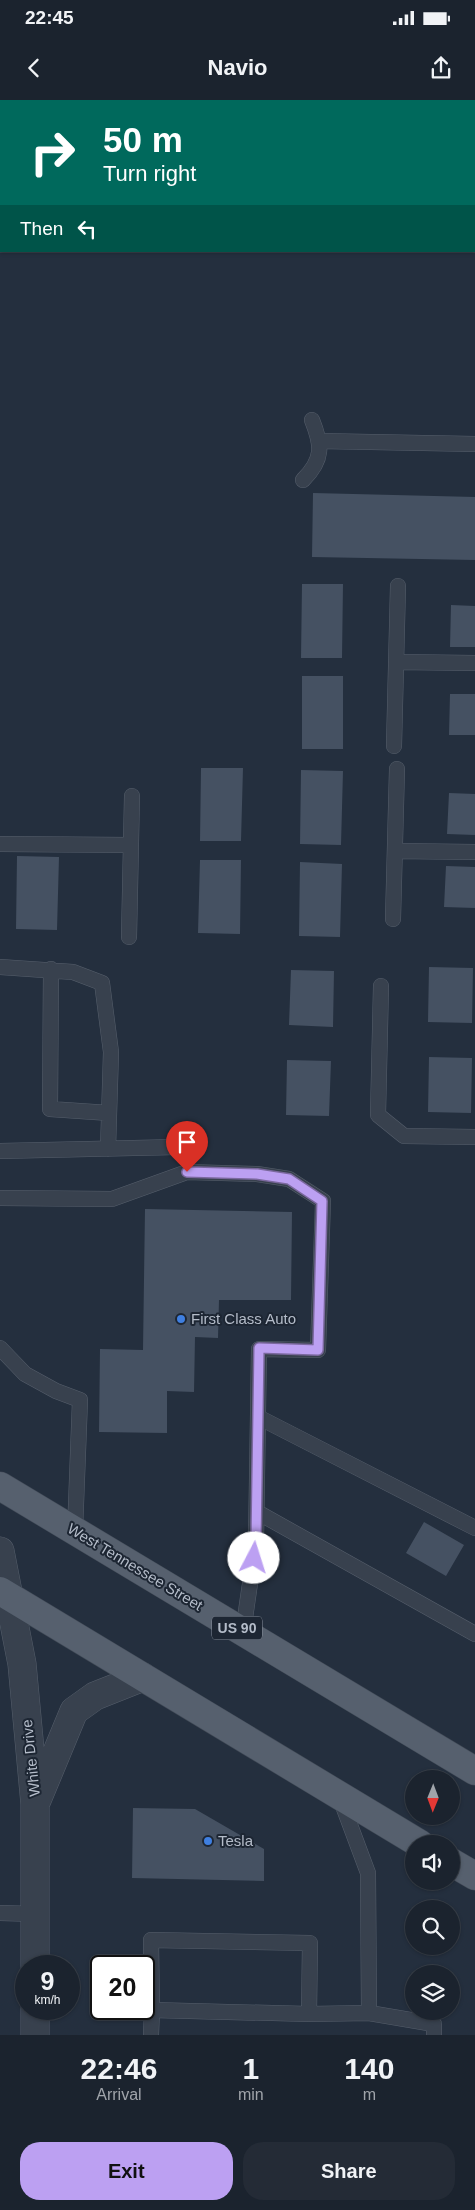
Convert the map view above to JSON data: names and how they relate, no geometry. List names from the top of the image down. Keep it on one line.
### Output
{"streets":{"main road":["West Tennessee Street","US 90"],"street":["White Drive"]},"places":["First Class Auto","Tesla"],"north":"bottom","page":{"status":"22:45","header":"Navio","turn":["50 m","Turn right"],"then":"Then","speed":"9 km/h","limit":"20","eta":["22:46","Arrival","1","min","140","m"],"buttons":["Exit","Share"]}}
